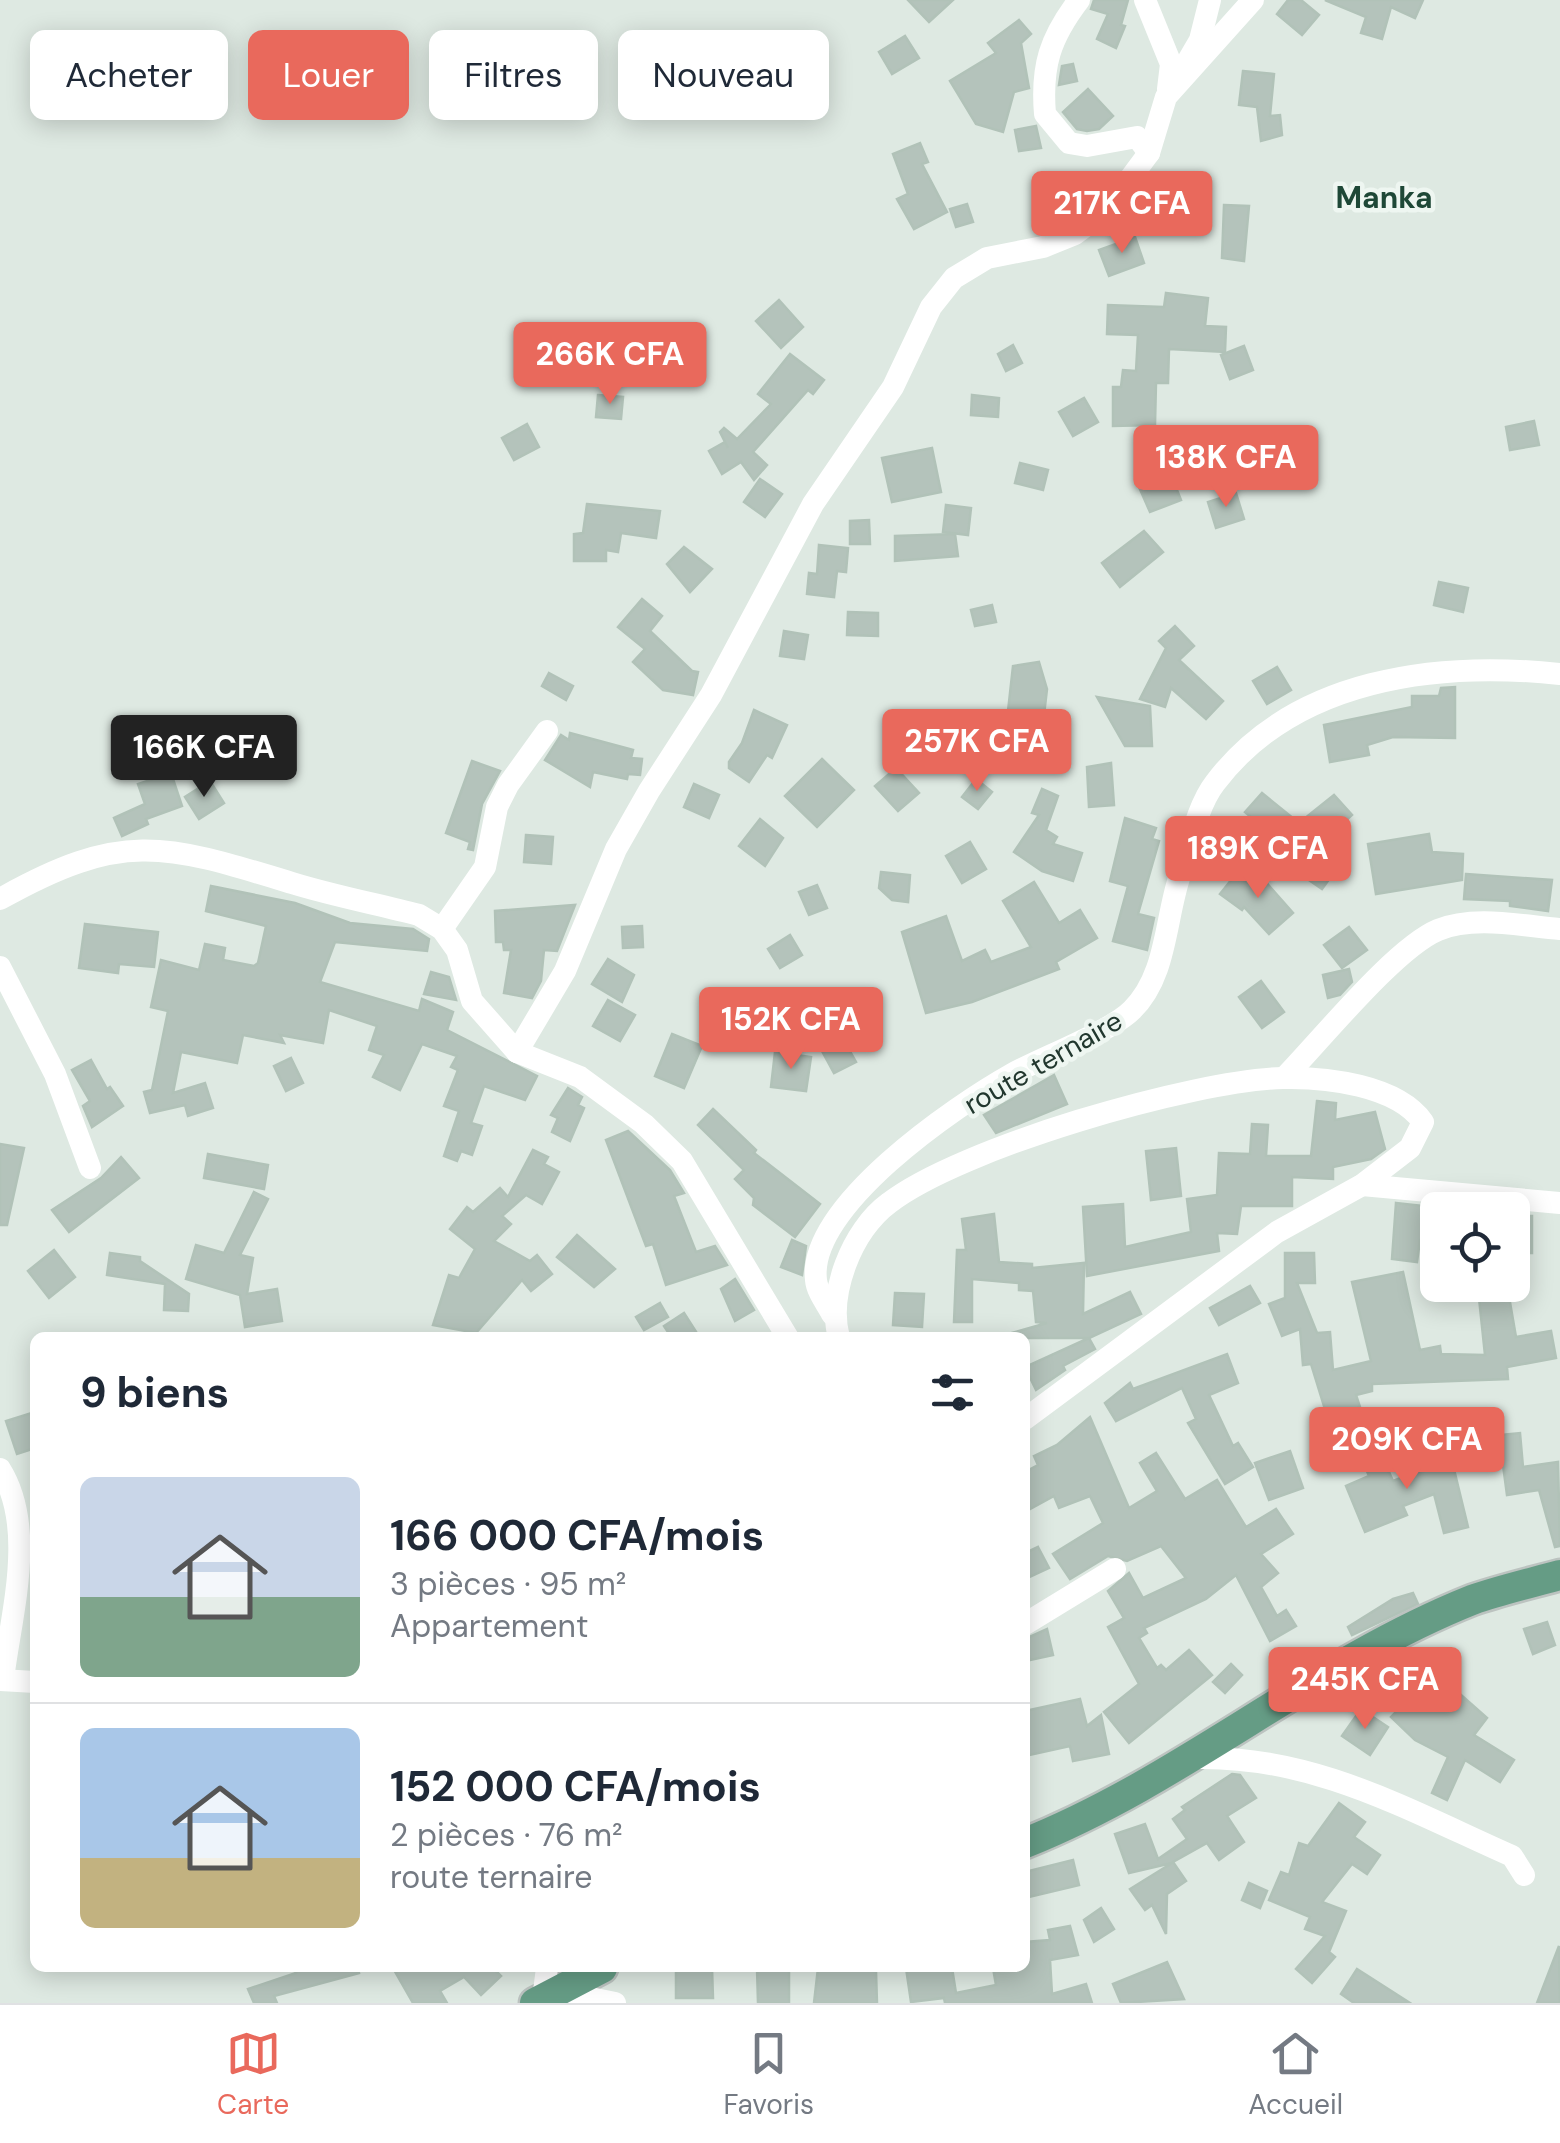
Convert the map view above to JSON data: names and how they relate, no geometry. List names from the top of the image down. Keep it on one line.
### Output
{"streets":{"street":["route ternaire"]},"districts":["Manka"],"page":{"chip":["Acheter","Louer","Filtres","Nouveau"],"price":["217K CFA","266K CFA","138K CFA","257K CFA","166K CFA","189K CFA","152K CFA","209K CFA","245K CFA"],"heading":"9 biens","list":[{"name":"166 000 CFA/mois","note":"3 pièces · 95 m² · Appartement"},{"name":"152 000 CFA/mois","note":"2 pièces · 76 m² · route ternaire"}],"tabs":["Carte","Favoris","Accueil"]}}
